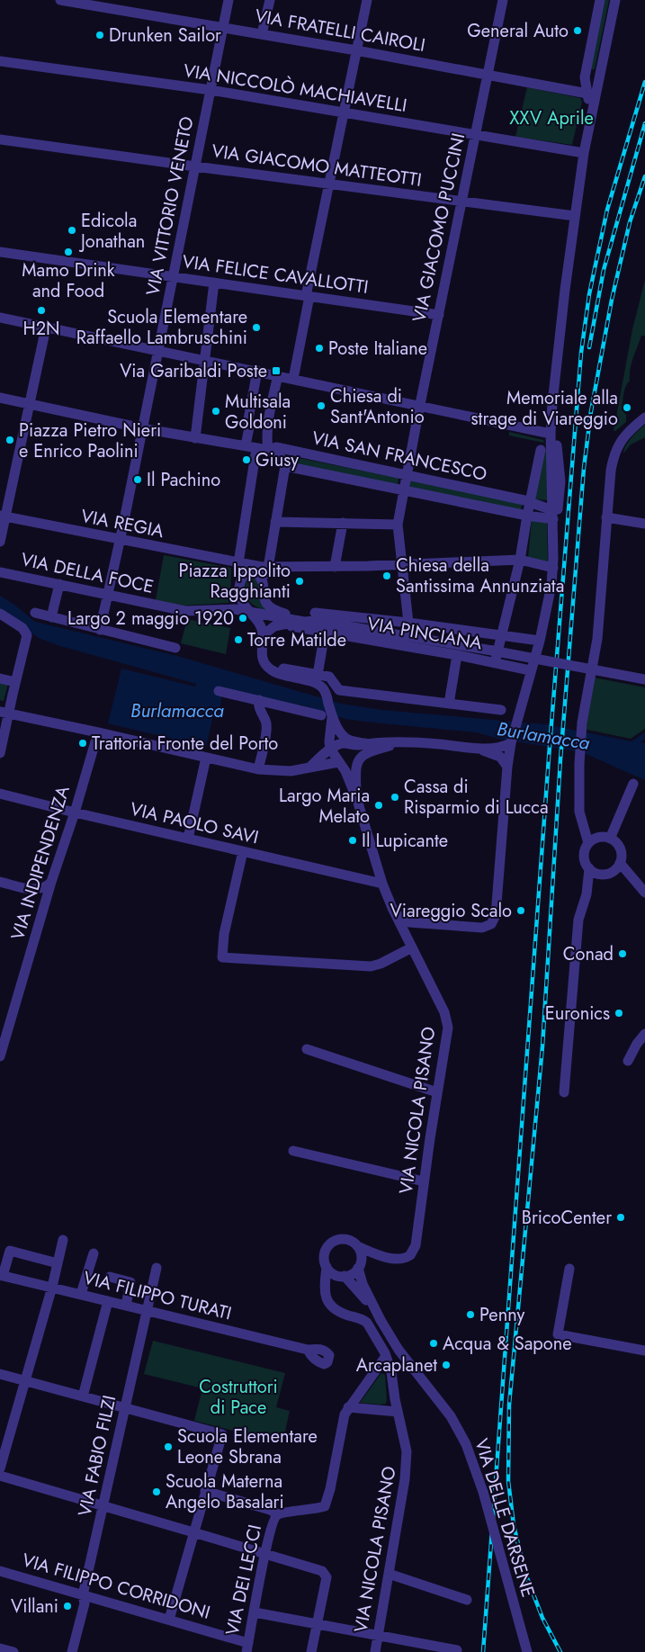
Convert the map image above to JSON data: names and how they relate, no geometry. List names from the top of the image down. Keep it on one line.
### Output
{"streets":{"street":["VIA FRATELLI CAIROLI","VIA NICCOLÒ MACHIAVELLI","VIA GIACOMO MATTEOTTI","VIA VITTORIO VENETO","VIA GIACOMO PUCCINI","VIA FELICE CAVALLOTTI","VIA SAN FRANCESCO","VIA REGIA","VIA DELLA FOCE","VIA PINCIANA","VIA PAOLO SAVI","VIA INDIPENDENZA","VIA NICOLA PISANO","VIA FILIPPO TURATI","VIA FABIO FILZI","VIA DELLE DARSENE","VIA DEI LECCI","VIA FILIPPO CORRIDONI"]},"crossings":[["VIA FRATELLI CAIROLI","VIA VITTORIO VENETO"],["VIA FRATELLI CAIROLI","VIA GIACOMO PUCCINI"],["VIA NICCOLÒ MACHIAVELLI","VIA VITTORIO VENETO"],["VIA NICCOLÒ MACHIAVELLI","VIA GIACOMO PUCCINI"],["VIA GIACOMO MATTEOTTI","VIA VITTORIO VENETO"],["VIA GIACOMO MATTEOTTI","VIA GIACOMO PUCCINI"],["VIA VITTORIO VENETO","VIA FELICE CAVALLOTTI"],["VIA VITTORIO VENETO","VIA SAN FRANCESCO"],["VIA VITTORIO VENETO","VIA REGIA"],["VIA VITTORIO VENETO","VIA DELLA FOCE"],["VIA GIACOMO PUCCINI","VIA FELICE CAVALLOTTI"],["VIA GIACOMO PUCCINI","VIA SAN FRANCESCO"],["VIA GIACOMO PUCCINI","VIA REGIA"],["VIA DELLA FOCE","VIA PINCIANA"],["VIA PAOLO SAVI","VIA INDIPENDENZA"],["VIA PAOLO SAVI","VIA NICOLA PISANO"],["VIA NICOLA PISANO","VIA DELLE DARSENE"],["VIA NICOLA PISANO","VIA DEI LECCI"],["VIA FILIPPO TURATI","VIA FABIO FILZI"],["VIA FABIO FILZI","VIA FILIPPO CORRIDONI"],["VIA DEI LECCI","VIA FILIPPO CORRIDONI"]],"water":["Burlamacca"],"parks":["XXV Aprile","Costruttori di Pace"],"places":{"other":["General Auto","Drunken Sailor","Edicola Jonathan","Mamo Drink and Food","H2N","Scuola Elementare Raffaello Lambruschini","Poste Italiane","Chiesa di Sant'Antonio","Memoriale alla strage di Viareggio","Multisala Goldoni","Piazza Pietro Nieri e Enrico Paolini","Giusy","Il Pachino","Chiesa della Santissima Annunziata","Piazza Ippolito Ragghianti","Largo 2 maggio 1920","Torre Matilde","Trattoria Fronte del Porto","Cassa di Risparmio di Lucca","Largo Maria Melato","Il Lupicante","Viareggio Scalo","Conad","Euronics","BricoCenter","Penny","Acqua & Sapone","Arcaplanet","Scuola Elementare Leone Sbrana","Scuola Materna Angelo Basalari","Villani"],"transit":["Via Garibaldi Poste"]}}
